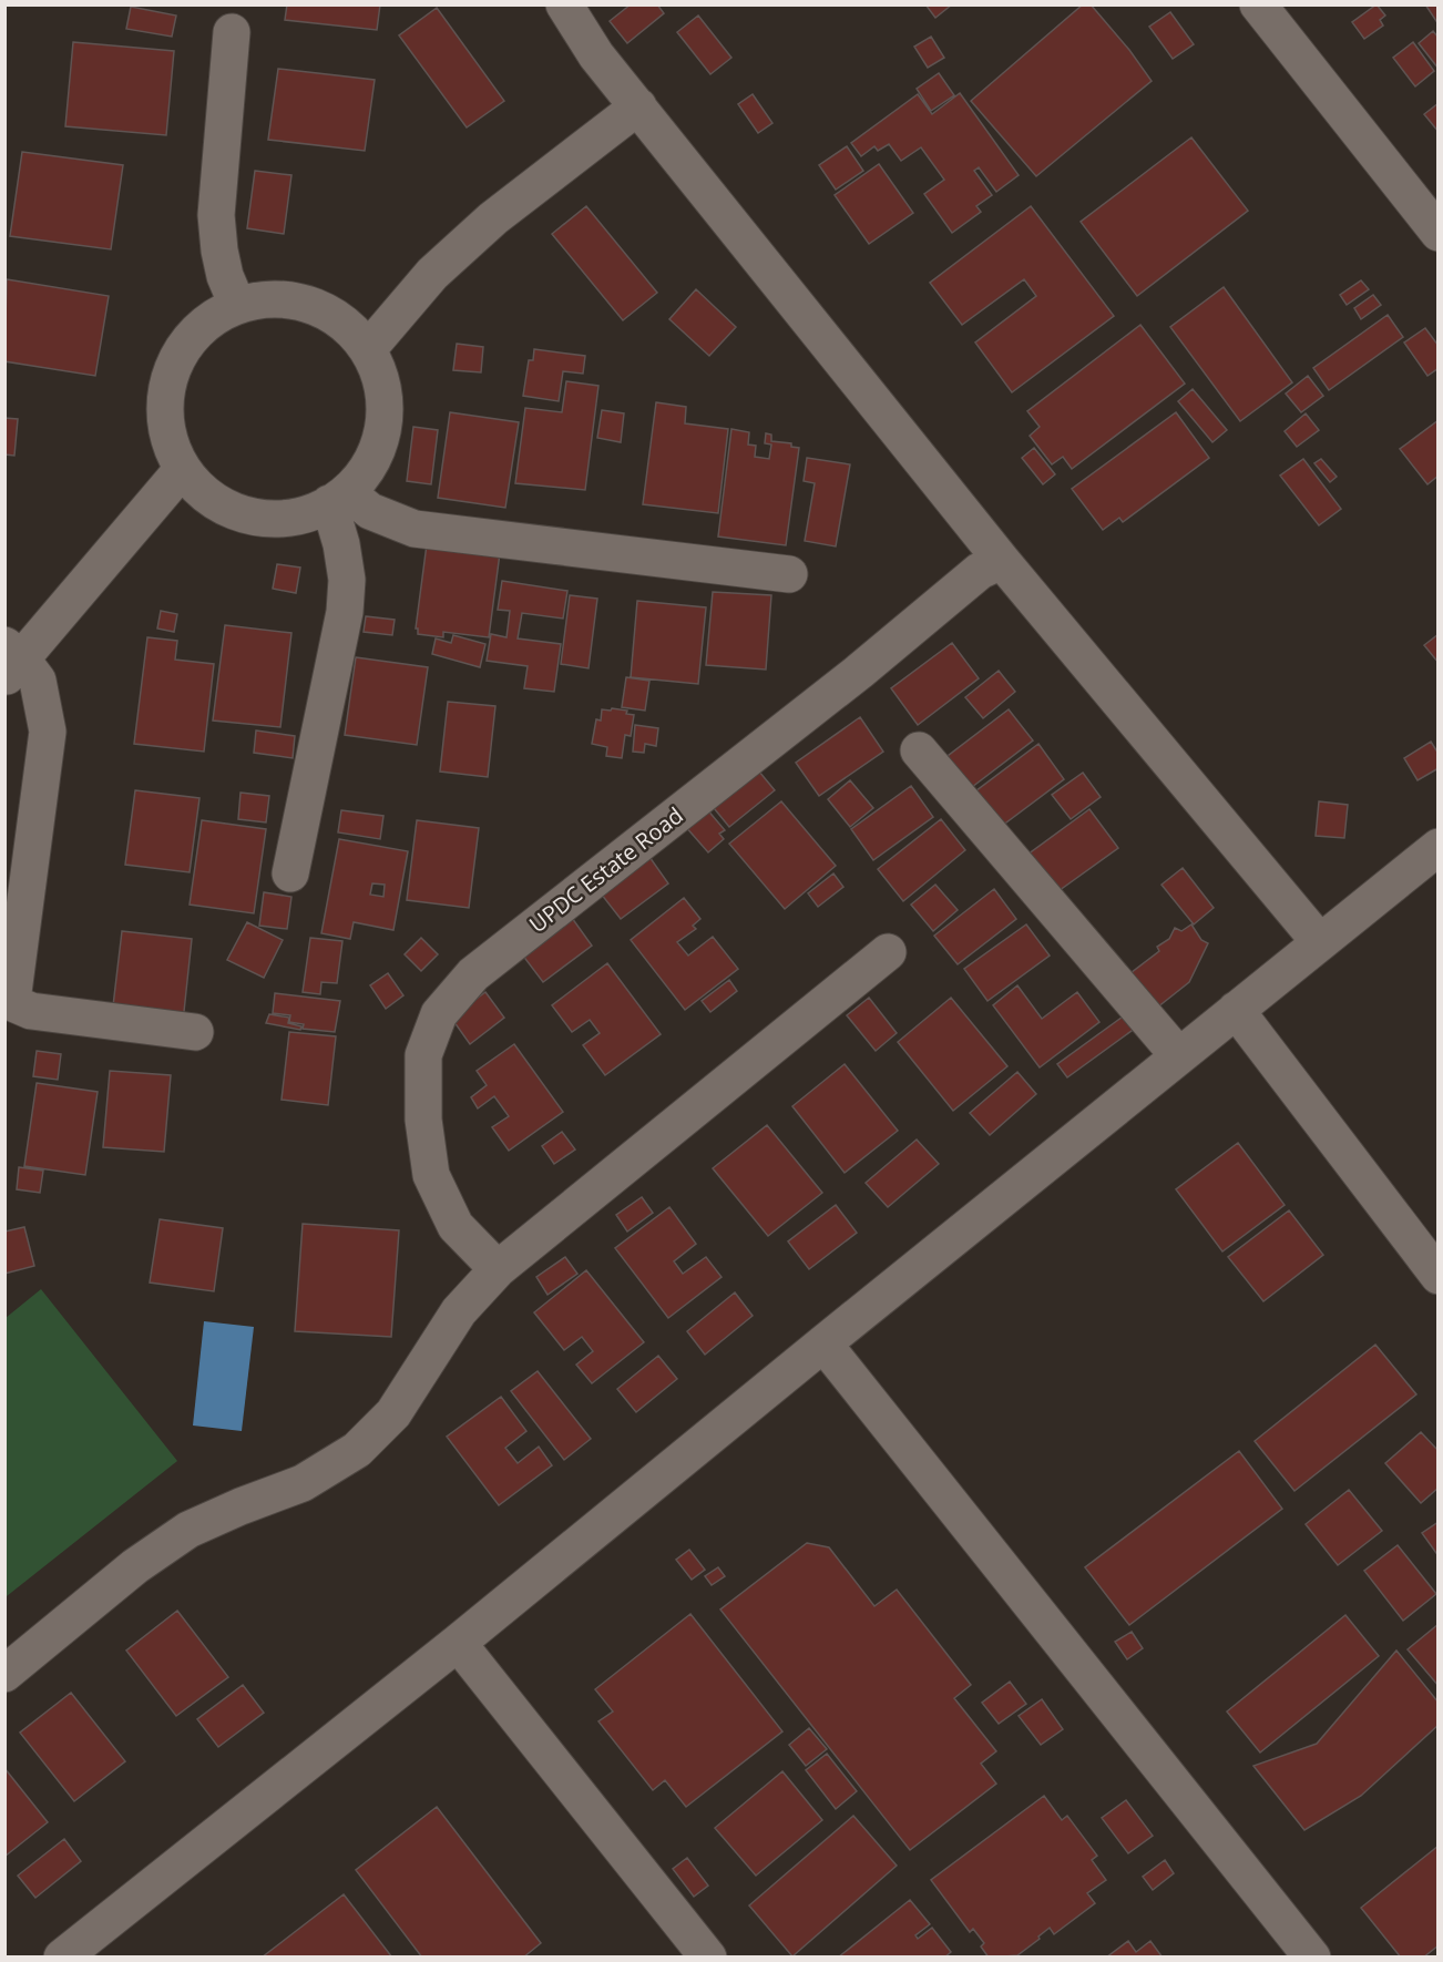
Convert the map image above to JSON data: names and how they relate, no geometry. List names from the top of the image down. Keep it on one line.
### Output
{"streets":{"street":["UPDC Estate Road"]}}
